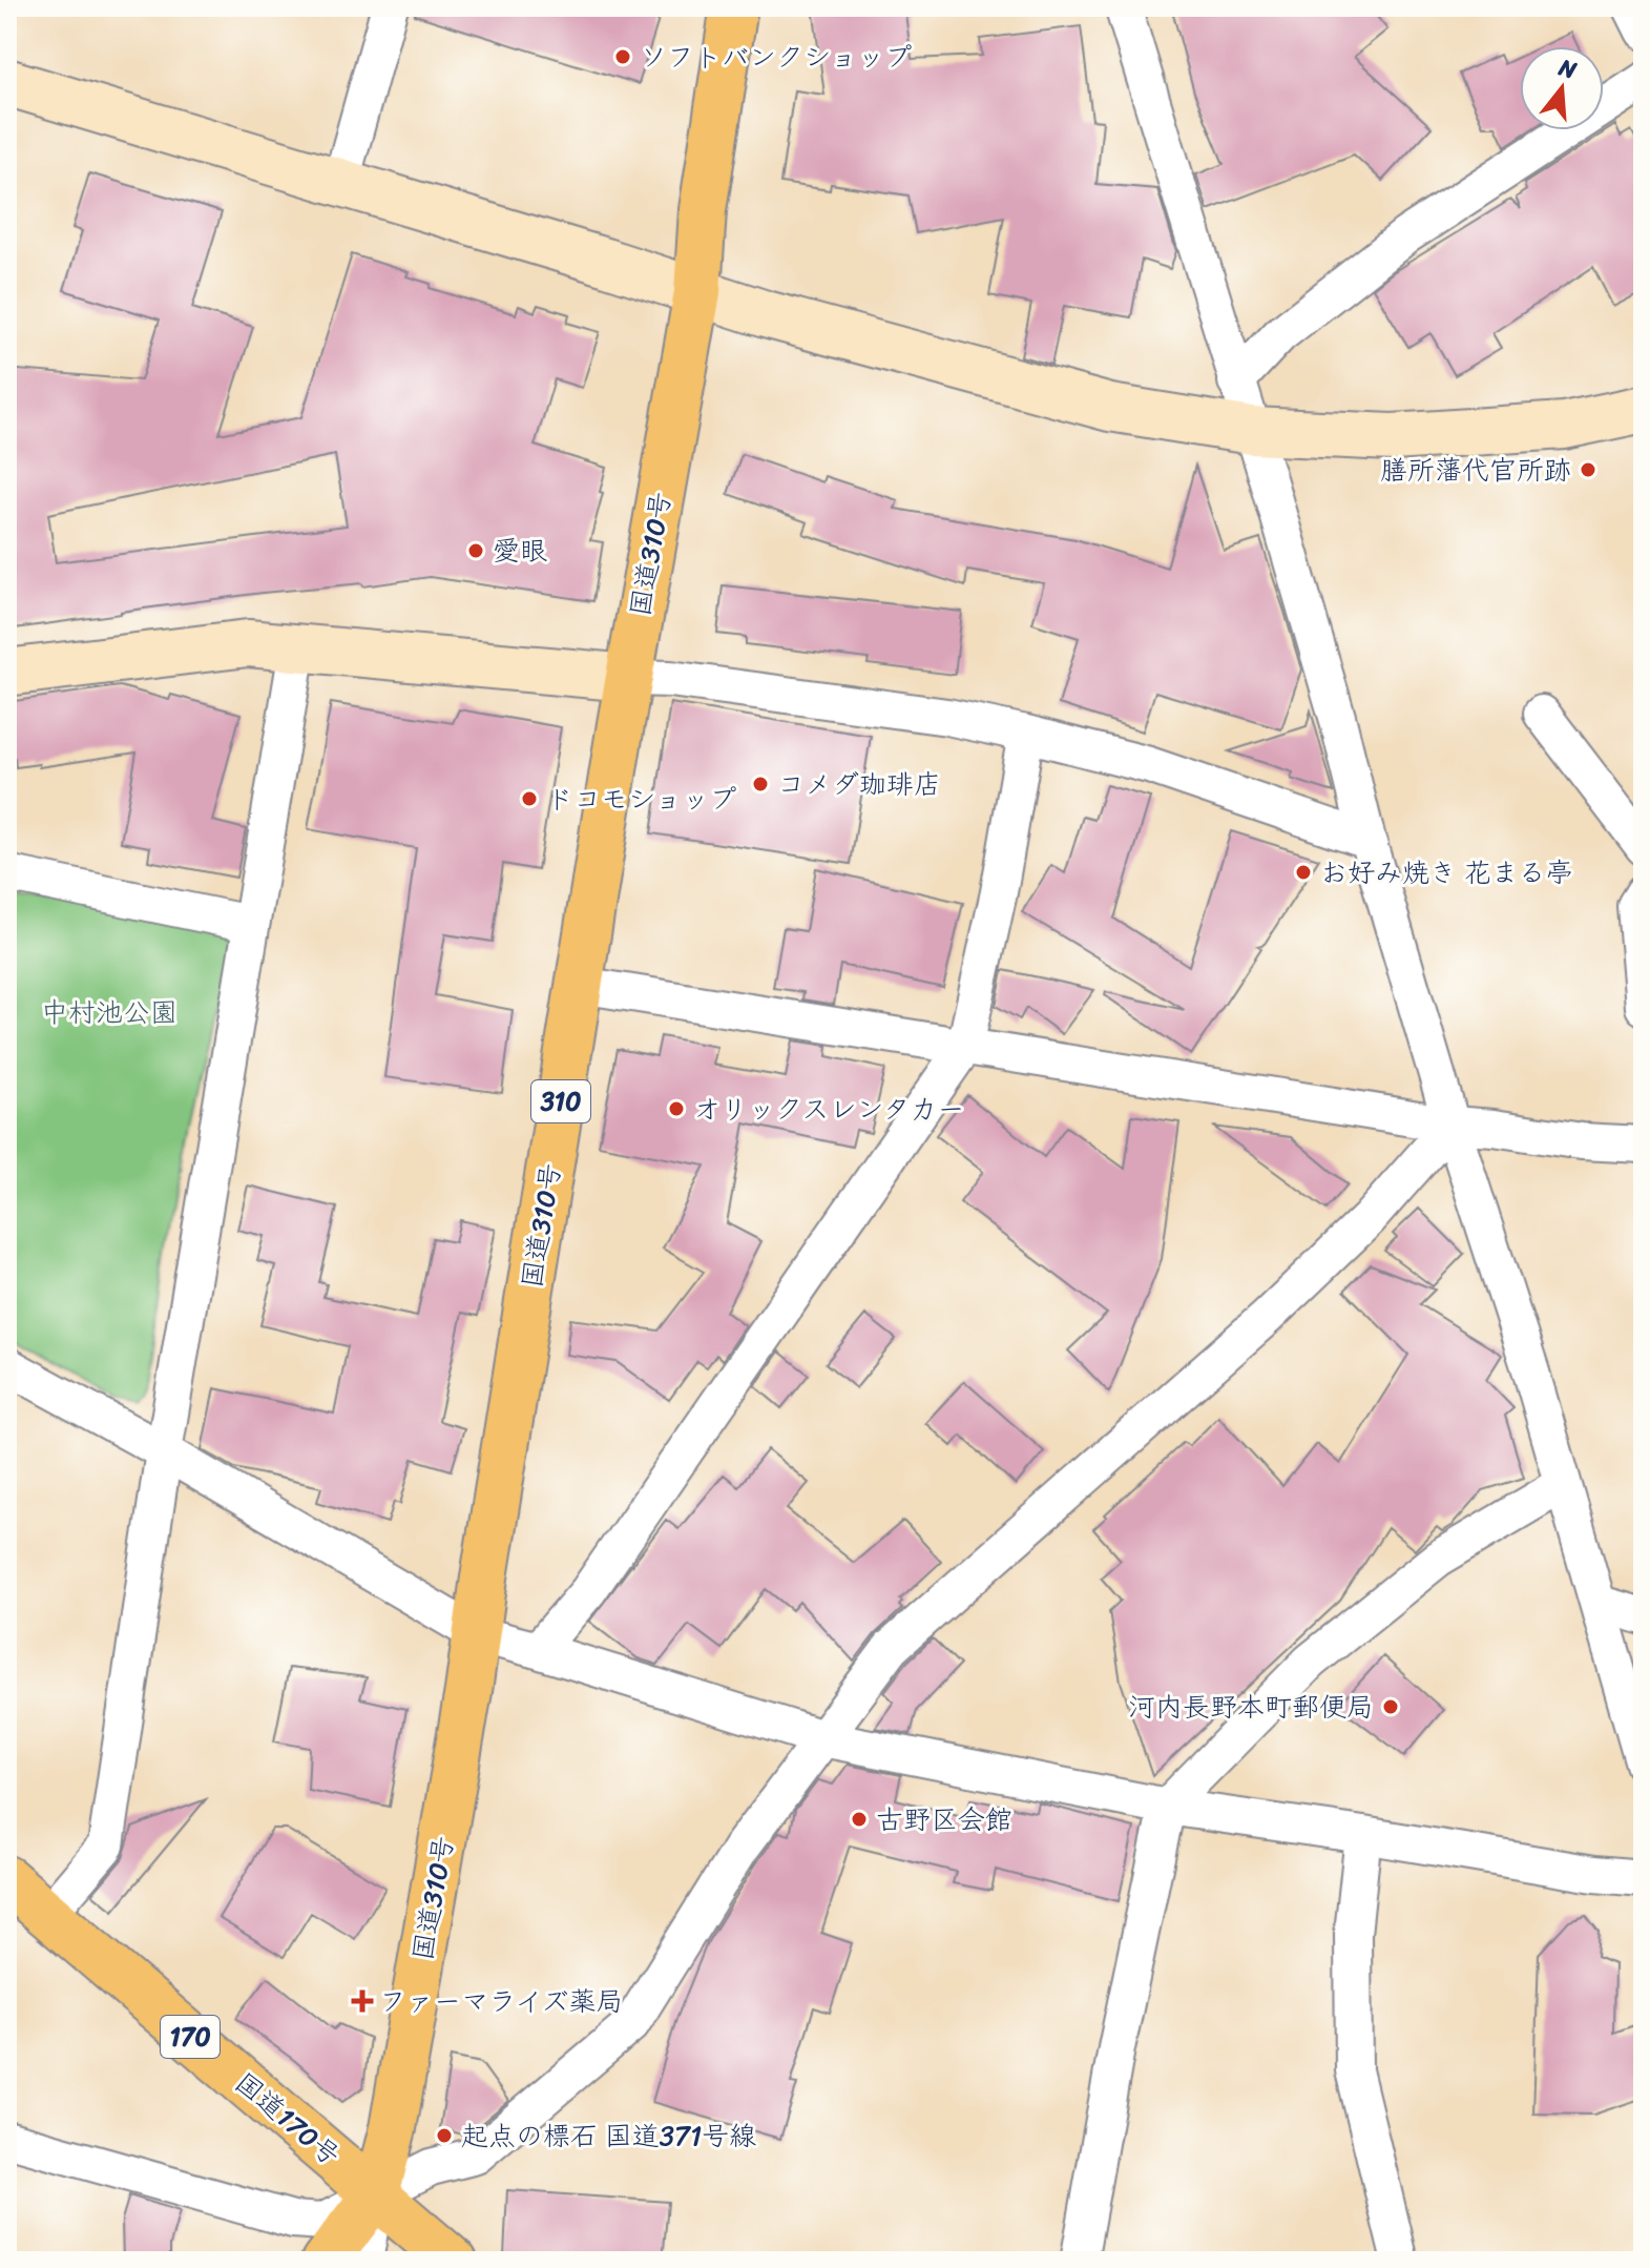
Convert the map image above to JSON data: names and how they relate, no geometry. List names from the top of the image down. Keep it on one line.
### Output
{"streets":{"highway":["国道310号","310","170","国道170号"]},"crossings":[["国道310号","国道170号"]],"parks":["中村池公園"],"places":{"other":["ソフトバンクショップ","膳所藩代官所跡","愛眼","コメダ珈琲店","ドコモショップ","お好み焼き 花まる亭","オリックスレンタカー","河内長野本町郵便局","古野区会館","起点の標石 国道371号線"],"health":["ファーマライズ薬局"]},"north":"top"}
